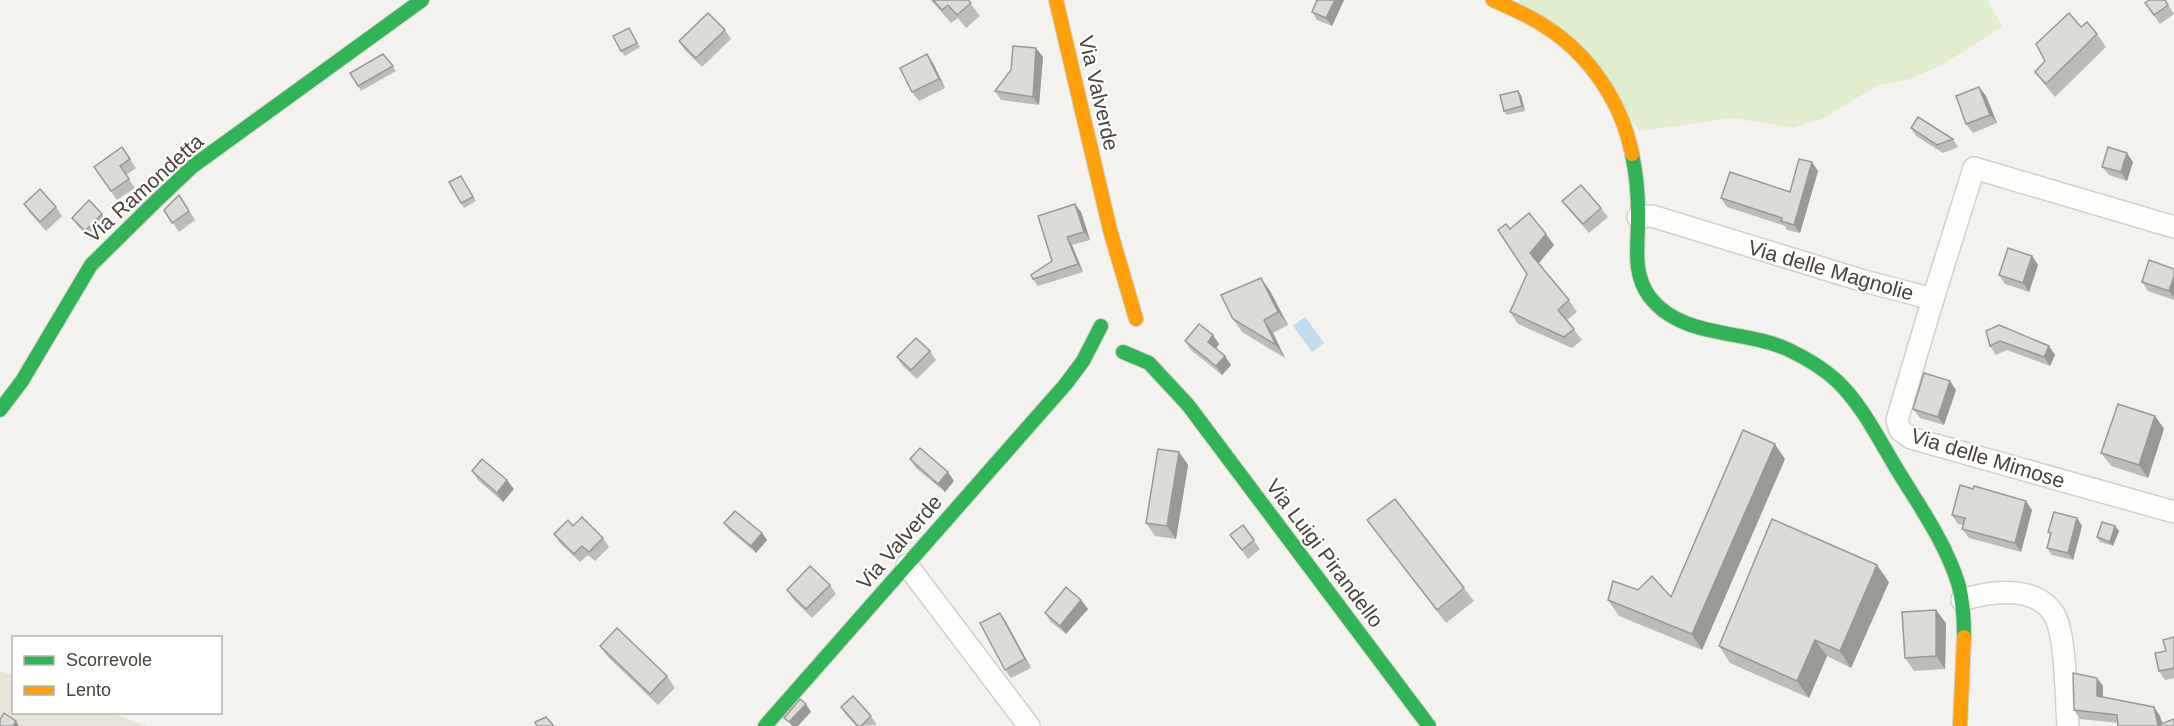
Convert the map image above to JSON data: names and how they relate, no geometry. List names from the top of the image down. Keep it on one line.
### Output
{"streets":{"street":["Via Valverde","Via Ramondetta","Via delle Magnolie","Via delle Mimose","Via Luigi Pirandello"]},"crossings":[["Via delle Magnolie","Via delle Mimose"]],"legend":["Scorrevole","Lento"]}
